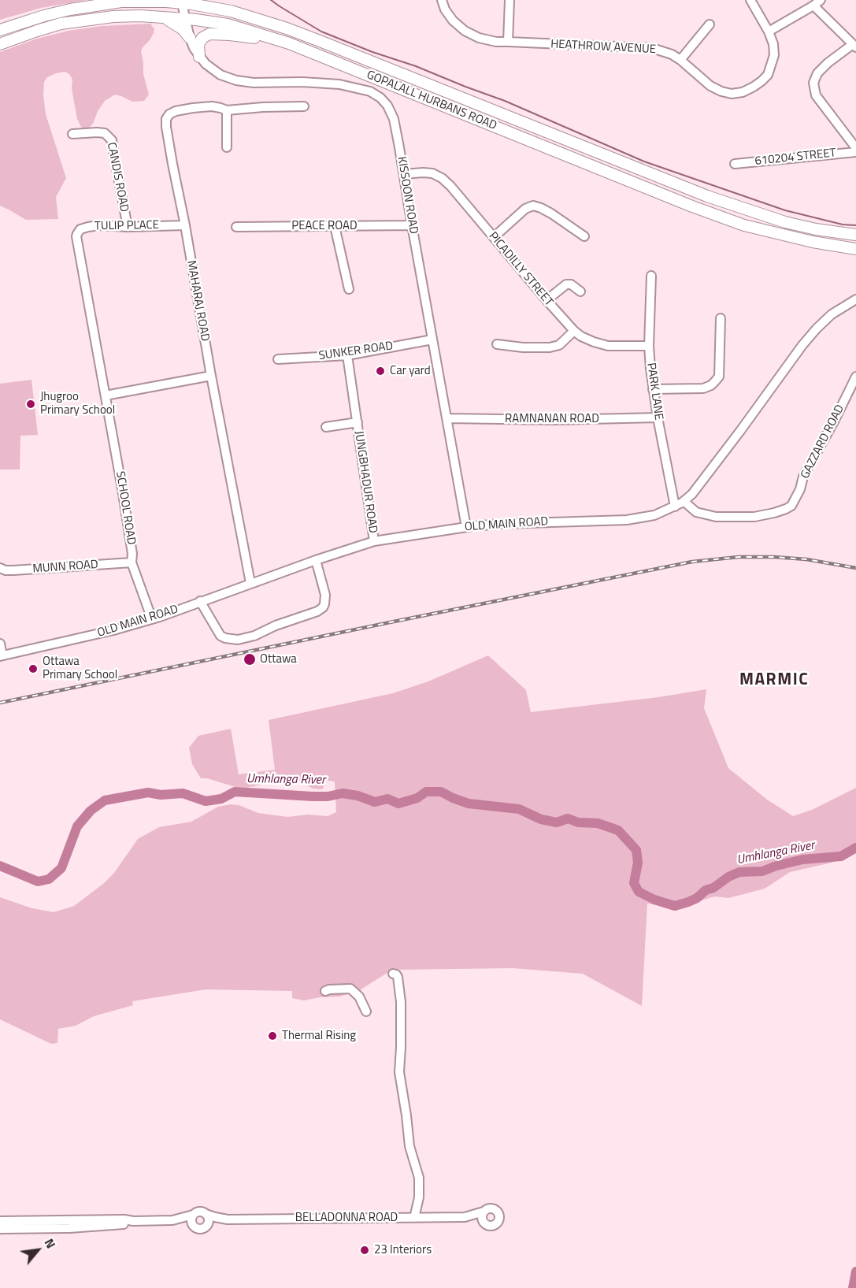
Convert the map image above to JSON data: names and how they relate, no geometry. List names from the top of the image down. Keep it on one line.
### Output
{"streets":{"main road":["GOPALALL HURBANS ROAD"],"street":["HEATHROW AVENUE","610204 STREET","CANDIS ROAD","KISSOON ROAD","TULIP PLACE","PEACE ROAD","PICADILLY STREET","MAHARAJ ROAD","SUNKER ROAD","PARK LANE","RAMNANAN ROAD","GAZZARD ROAD","JUNGBHADUR ROAD","SCHOOL ROAD","OLD MAIN ROAD","MUNN ROAD","BELLADONNA ROAD"]},"crossings":[["GOPALALL HURBANS ROAD","KISSOON ROAD"],["CANDIS ROAD","TULIP PLACE"],["KISSOON ROAD","PEACE ROAD"],["KISSOON ROAD","PICADILLY STREET"],["KISSOON ROAD","SUNKER ROAD"],["KISSOON ROAD","RAMNANAN ROAD"],["KISSOON ROAD","OLD MAIN ROAD"],["TULIP PLACE","MAHARAJ ROAD"],["TULIP PLACE","SCHOOL ROAD"],["PICADILLY STREET","PARK LANE"],["MAHARAJ ROAD","OLD MAIN ROAD"],["SUNKER ROAD","JUNGBHADUR ROAD"],["PARK LANE","RAMNANAN ROAD"],["PARK LANE","OLD MAIN ROAD"],["GAZZARD ROAD","OLD MAIN ROAD"],["JUNGBHADUR ROAD","OLD MAIN ROAD"],["SCHOOL ROAD","OLD MAIN ROAD"],["SCHOOL ROAD","MUNN ROAD"]],"districts":["MARMIC"],"water":["Umhlanga River"],"places":["Car yard","Jhugroo Primary School","Ottawa","Ottawa Primary School","Thermal Rising","23 Interiors"],"north":"top right"}
